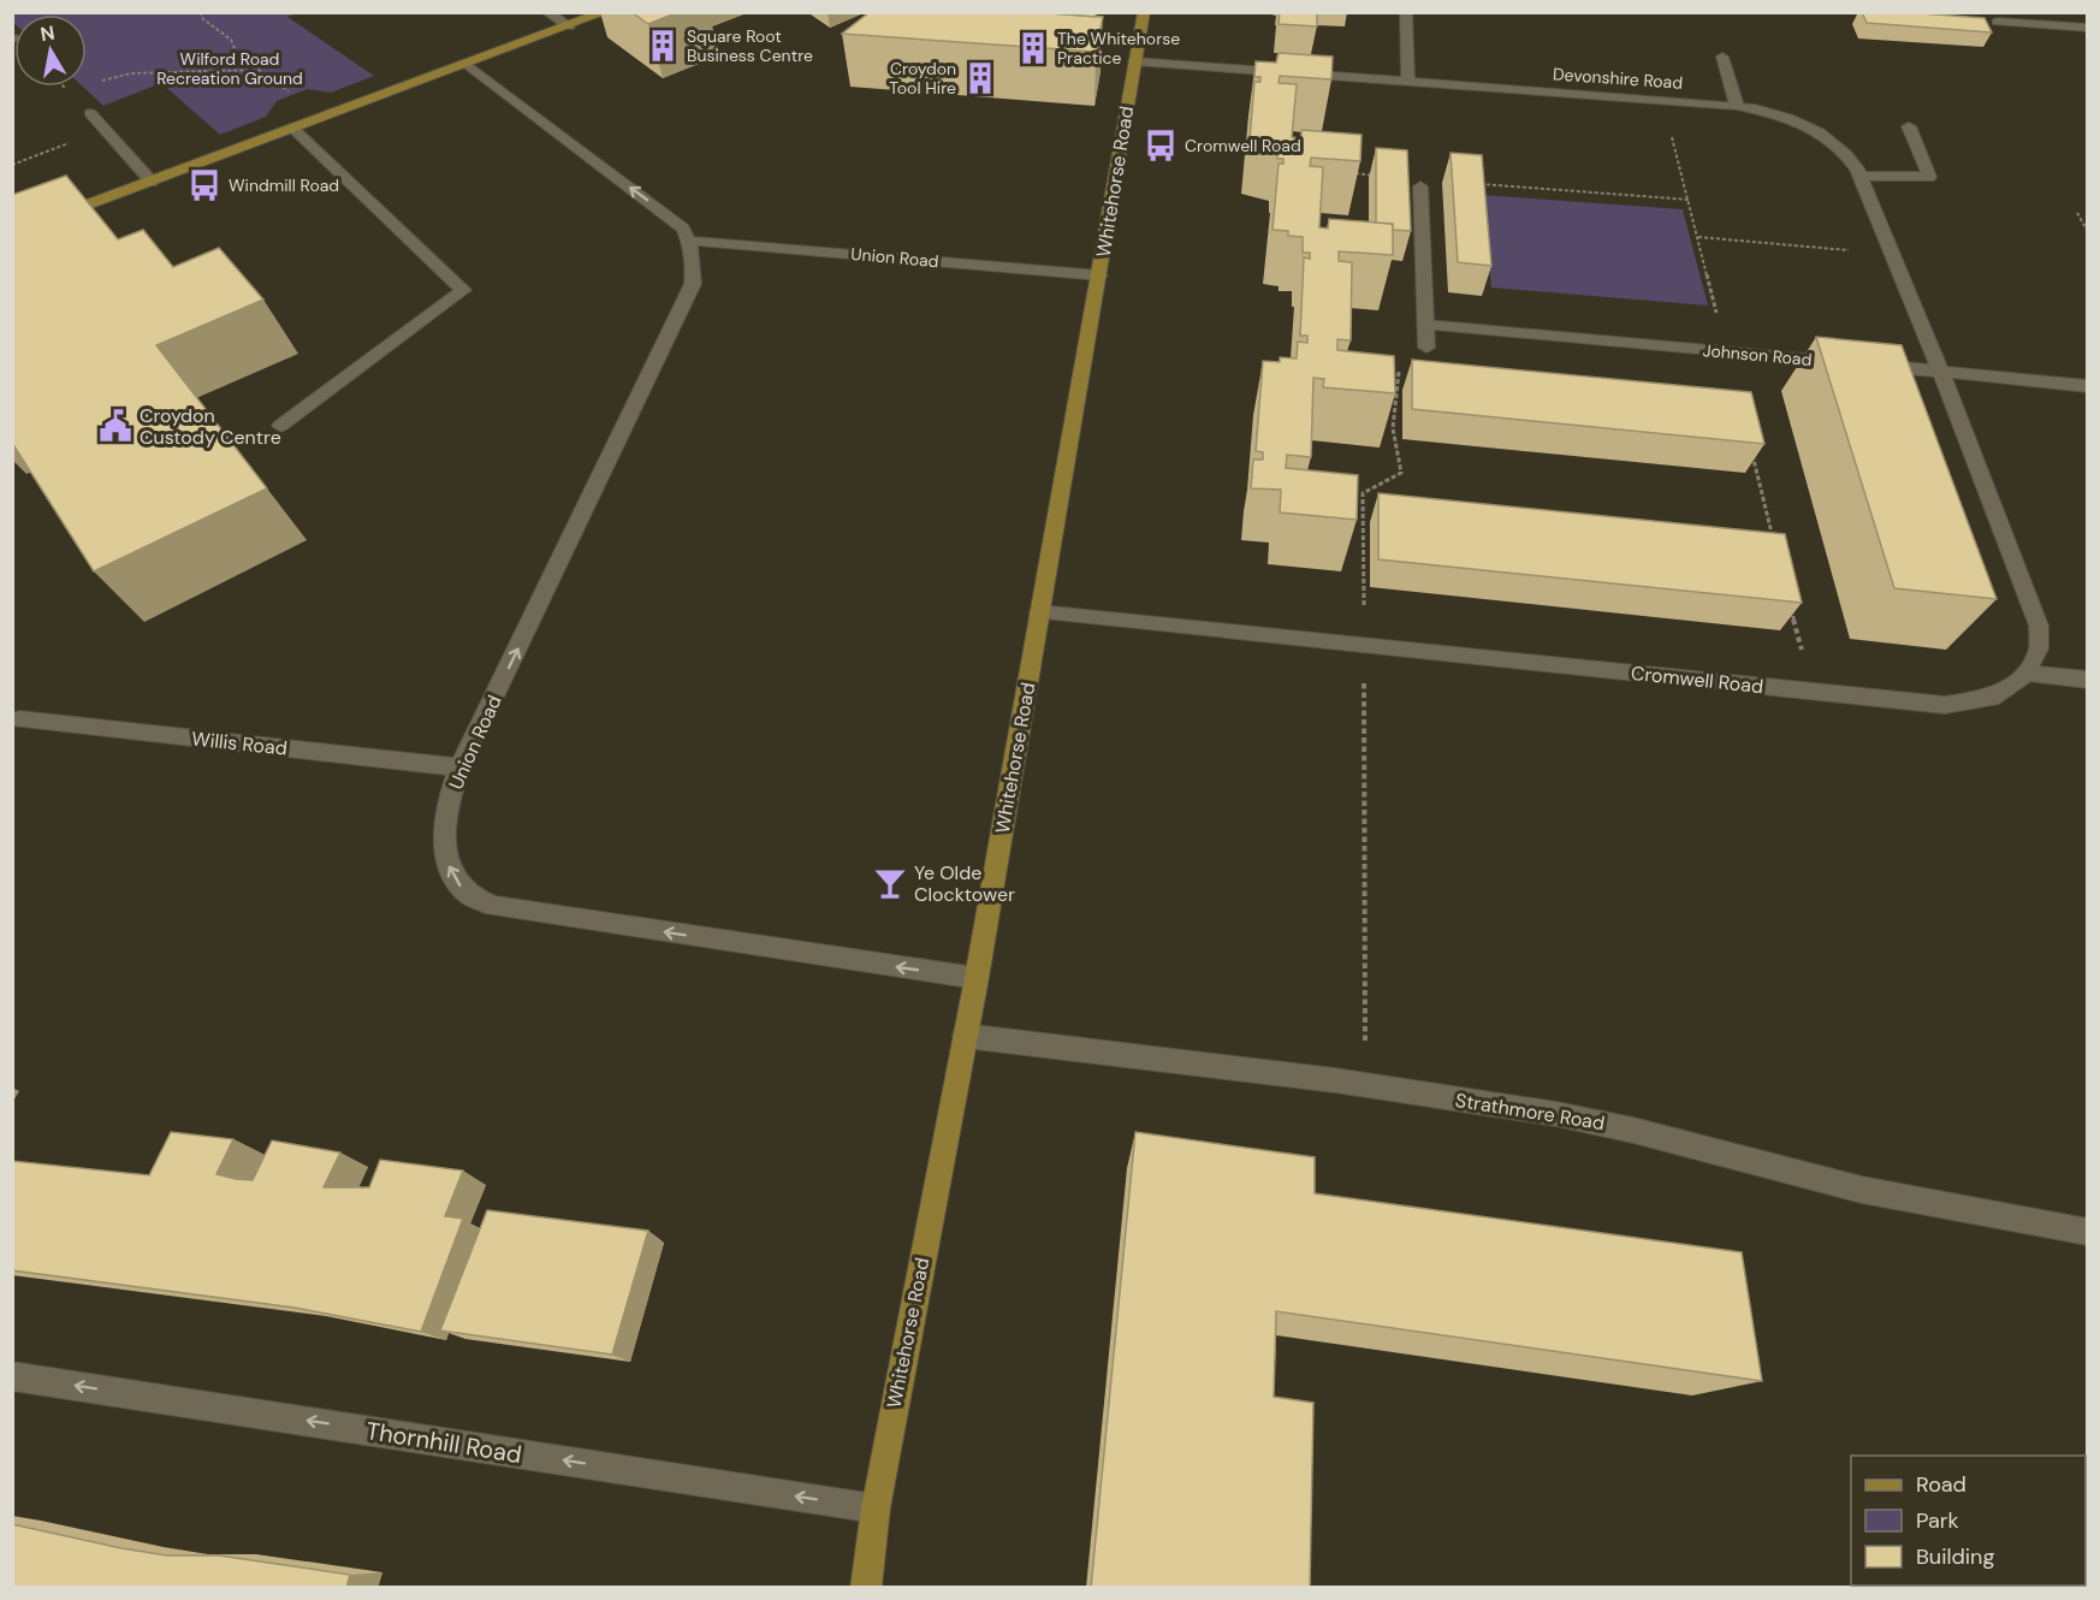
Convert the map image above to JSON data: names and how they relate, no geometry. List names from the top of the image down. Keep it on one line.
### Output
{"streets":{"main road":["Whitehorse Road"],"street":["Devonshire Road","Union Road","Johnson Road","Cromwell Road","Willis Road","Strathmore Road","Thornhill Road"]},"crossings":[["Devonshire Road","Whitehorse Road"],["Devonshire Road","Johnson Road"],["Whitehorse Road","Union Road"],["Whitehorse Road","Cromwell Road"],["Whitehorse Road","Strathmore Road"],["Whitehorse Road","Thornhill Road"],["Union Road","Willis Road"]],"one_way":["Thornhill Road"],"parks":["Wilford Road Recreation Ground"],"places":{"building":["Square Root Business Centre","The Whitehorse Practice","Croydon Tool Hire"],"bus stop":["Cromwell Road","Windmill Road"],"public building":["Croydon Custody Centre"],"bar":["Ye Olde Clocktower"]},"legend":["Road","Park","Building"],"north":"top"}
